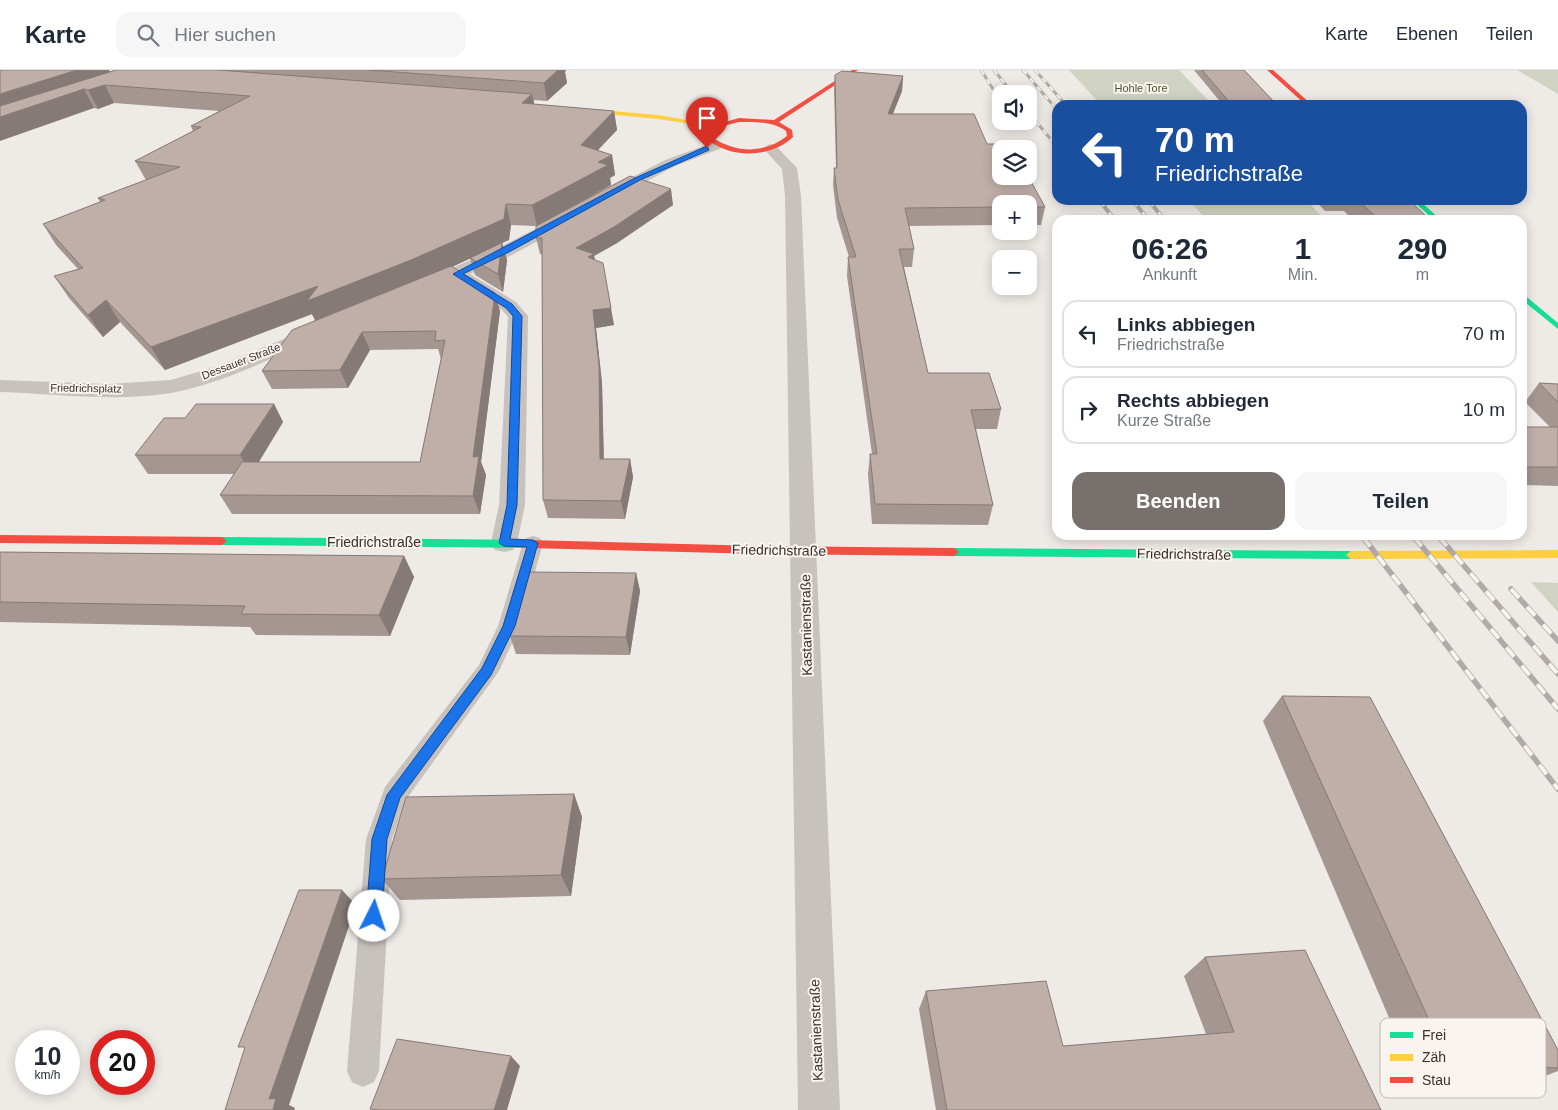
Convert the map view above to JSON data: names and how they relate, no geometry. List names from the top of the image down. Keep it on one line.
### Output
{"streets":{"street":["Dessauer Straße","Friedrichsplatz","Friedrichstraße","Kastanienstraße"]},"crossings":[["Dessauer Straße","Friedrichsplatz"],["Friedrichstraße","Kastanienstraße"]],"parks":["Hohle Tore"],"legend":["Frei","Zäh","Stau"],"page":{"header":"Karte","search":"Hier suchen","nav":["Karte","Ebenen","Teilen"],"map_buttons":["+","−"],"turn":["70 m","Friedrichstraße"],"eta":["06:26","Ankunft","1","Min.","290","m"],"list":[{"name":"Links abbiegen","note":"Friedrichstraße","value":"70 m"},{"name":"Rechts abbiegen","note":"Kurze Straße","value":"10 m"}],"buttons":["Beenden","Teilen"],"speed":"10 km/h","limit":"20"}}
